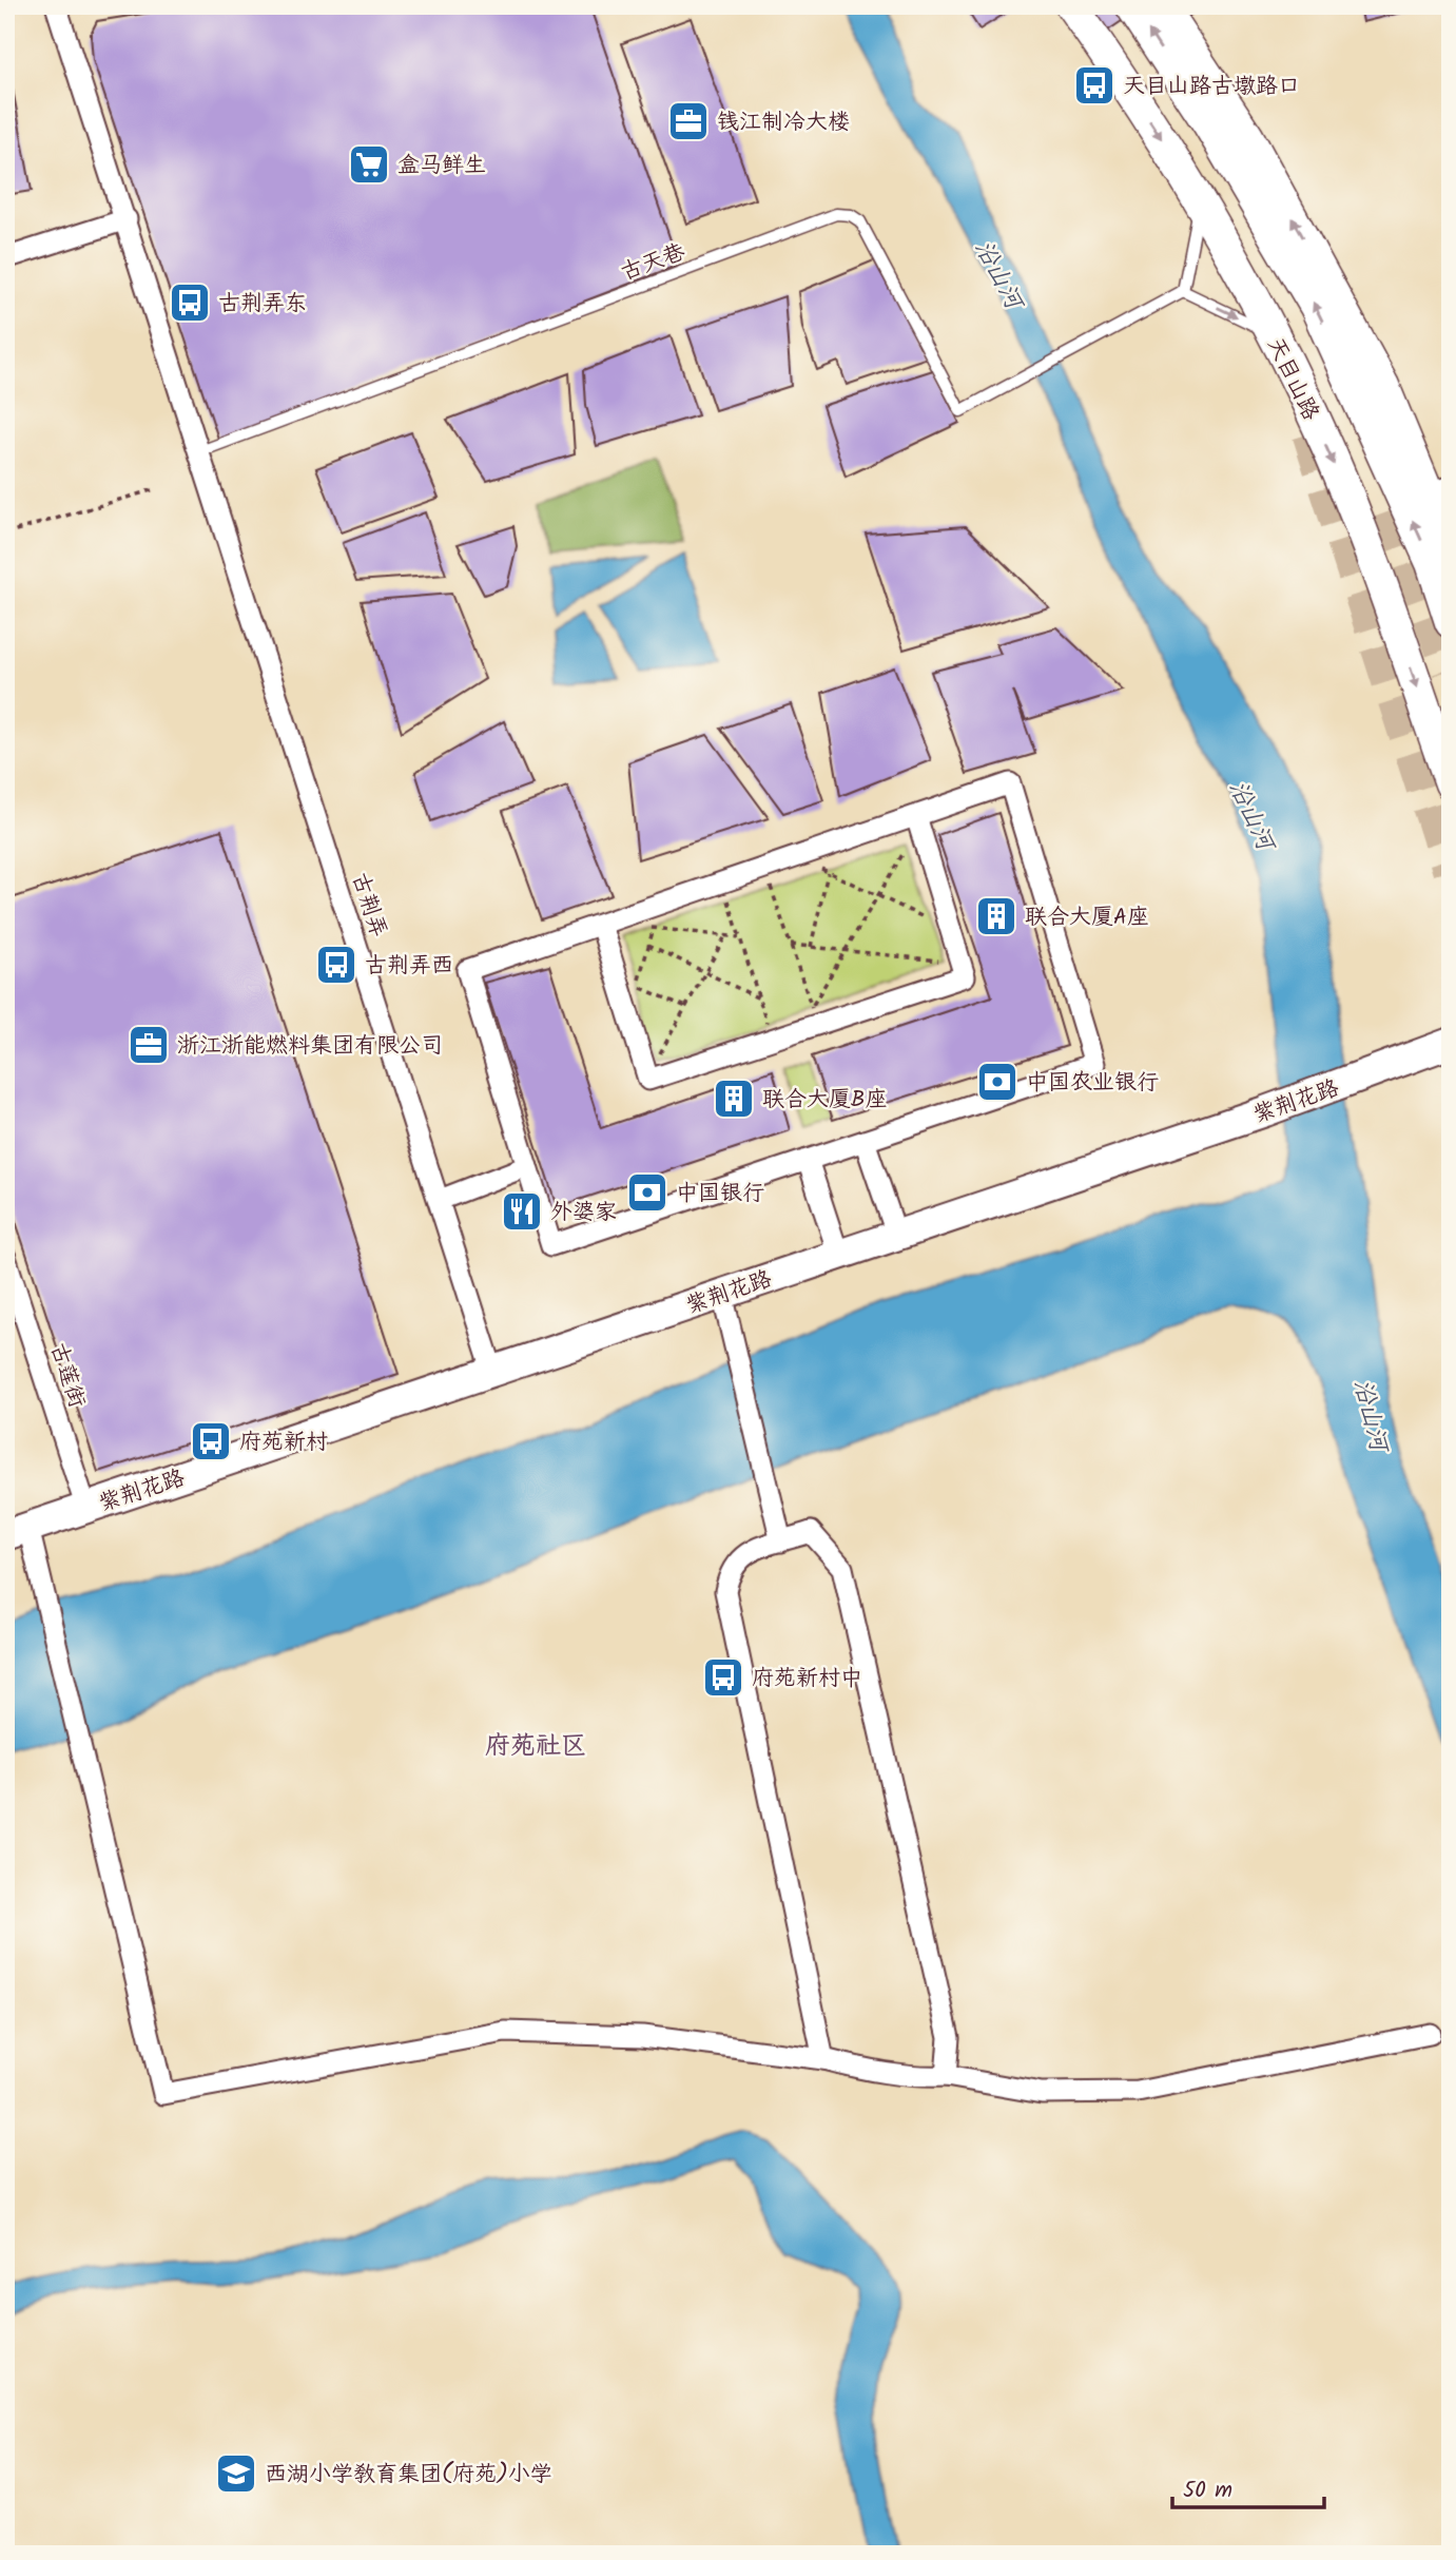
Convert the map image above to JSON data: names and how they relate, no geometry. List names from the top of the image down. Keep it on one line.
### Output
{"streets":{"main road":["天目山路"],"street":["古荆弄","紫荆花路","古莲街"],"lane":["古天巷"]},"crossings":[["古天巷","古荆弄"],["古荆弄","紫荆花路"],["紫荆花路","古莲街"]],"districts":["府苑社区"],"water":["沿山河"],"places":{"bus stop":["天目山路古墩路口","古荆弄东","古荆弄西","府苑新村","府苑新村中"],"office":["钱江制冷大楼","浙江浙能燃料集团有限公司"],"supermarket":["盒马鲜生"],"building":["联合大厦A座","联合大厦B座"],"bank":["中国农业银行","中国银行"],"restaurant":["外婆家"],"school or university":["西湖小学教育集团(府苑)小学"]},"scale_bar":"50 m"}
